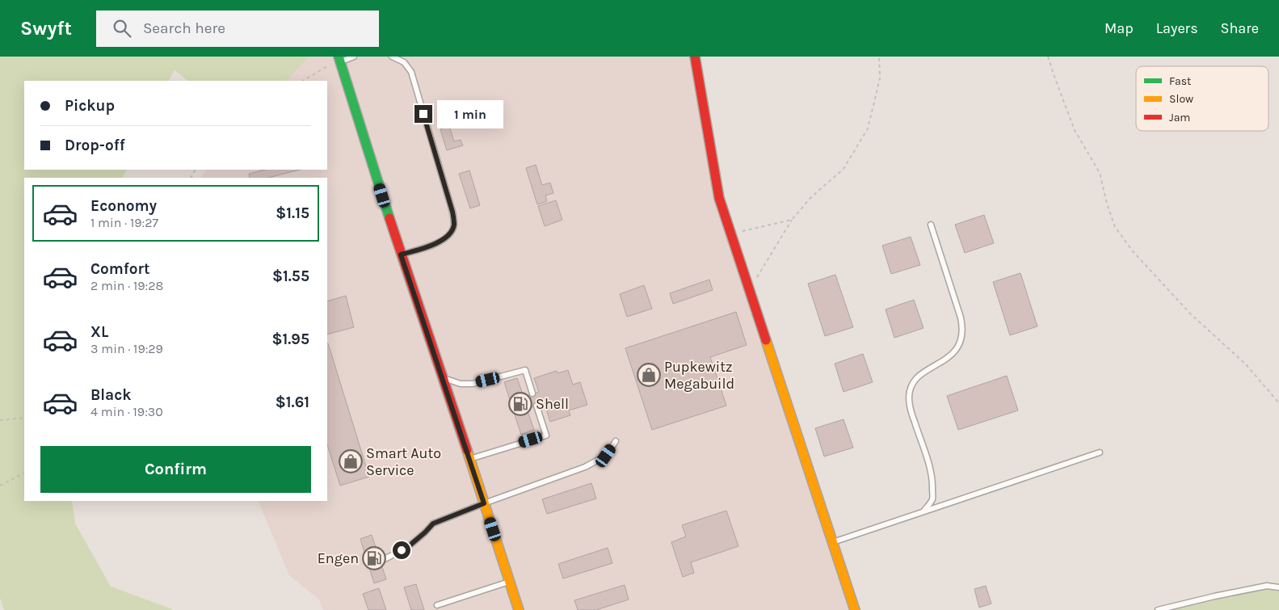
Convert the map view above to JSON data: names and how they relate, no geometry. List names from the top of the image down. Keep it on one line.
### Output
{"places":{"shop":["Pupkewitz Megabuild","Smart Auto Service"],"fuel station":["Shell","Engen"]},"legend":["Fast","Slow","Jam"],"page":{"header":"Swyft","search":"Search here","nav":["Map","Layers","Share"],"banner":["Pickup","Drop-off"],"bubble":"1 min","list":[{"name":"Economy","note":"1 min · 19:27","value":"$1.15"},{"name":"Comfort","note":"2 min · 19:28","value":"$1.55"},{"name":"XL","note":"3 min · 19:29","value":"$1.95"},{"name":"Black","note":"4 min · 19:30","value":"$1.61"}],"buttons":"Confirm"}}
